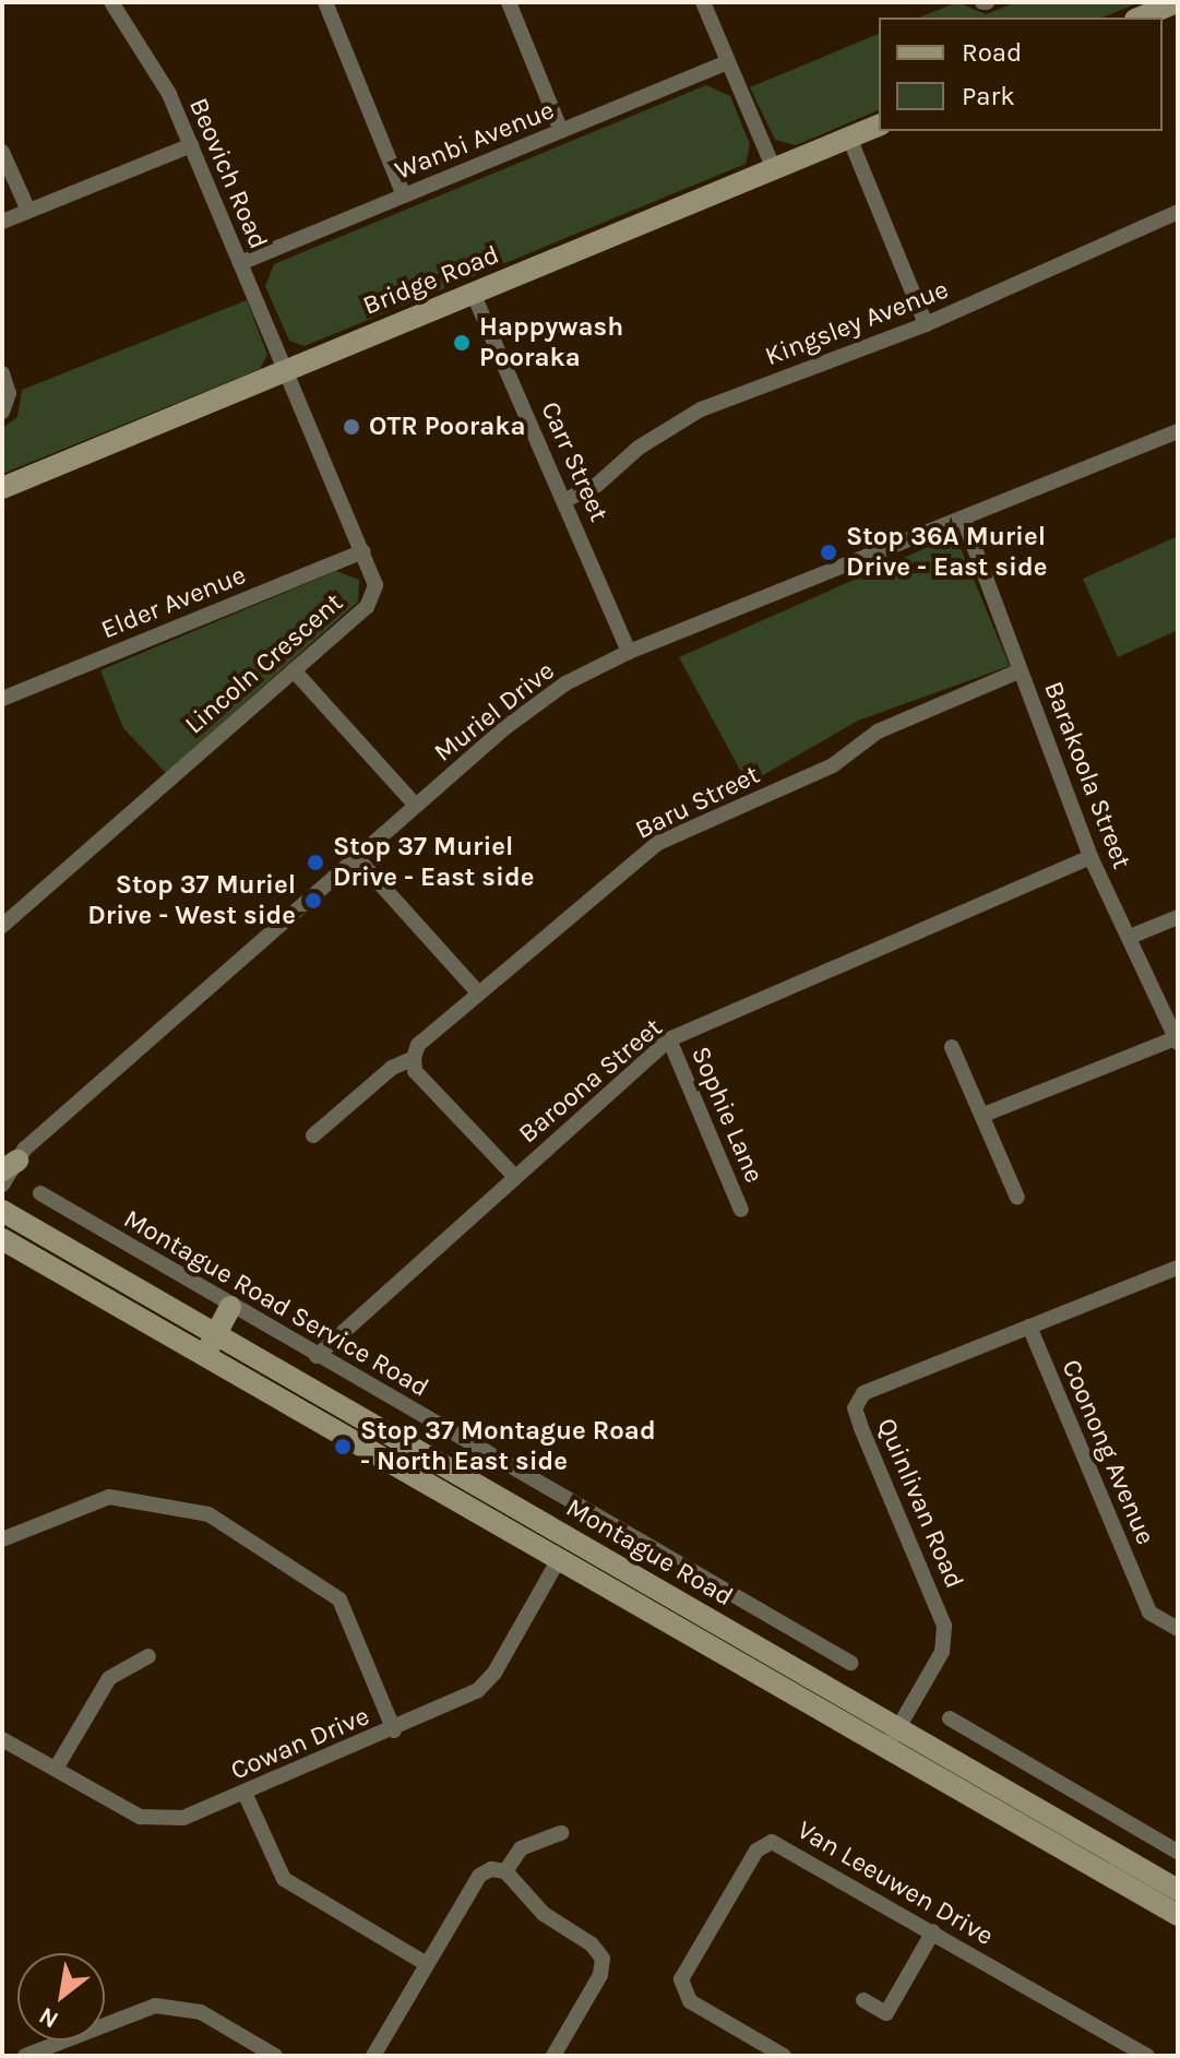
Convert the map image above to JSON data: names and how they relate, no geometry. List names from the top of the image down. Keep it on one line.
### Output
{"streets":{"main road":["Bridge Road","Montague Road"],"street":["Wanbi Avenue","Beovich Road","Kingsley Avenue","Carr Street","Elder Avenue","Lincoln Crescent","Muriel Drive","Barakoola Street","Baru Street","Baroona Street","Sophie Lane","Montague Road Service Road","Coonong Avenue","Quinlivan Road","Cowan Drive","Van Leeuwen Drive"]},"crossings":[["Wanbi Avenue","Beovich Road"],["Beovich Road","Bridge Road"],["Beovich Road","Lincoln Crescent"],["Bridge Road","Carr Street"],["Bridge Road","Lincoln Crescent"],["Kingsley Avenue","Carr Street"],["Carr Street","Muriel Drive"],["Elder Avenue","Lincoln Crescent"],["Muriel Drive","Barakoola Street"],["Barakoola Street","Baru Street"],["Barakoola Street","Baroona Street"],["Baroona Street","Sophie Lane"],["Baroona Street","Montague Road Service Road"],["Coonong Avenue","Quinlivan Road"],["Quinlivan Road","Montague Road"],["Montague Road","Cowan Drive"]],"places":["Happywash Pooraka","OTR Pooraka","Stop 36A Muriel Drive - East side","Stop 37 Muriel Drive - East side","Stop 37 Muriel Drive - West side","Stop 37 Montague Road - North East side"],"legend":["Road","Park"],"north":"bottom left"}
